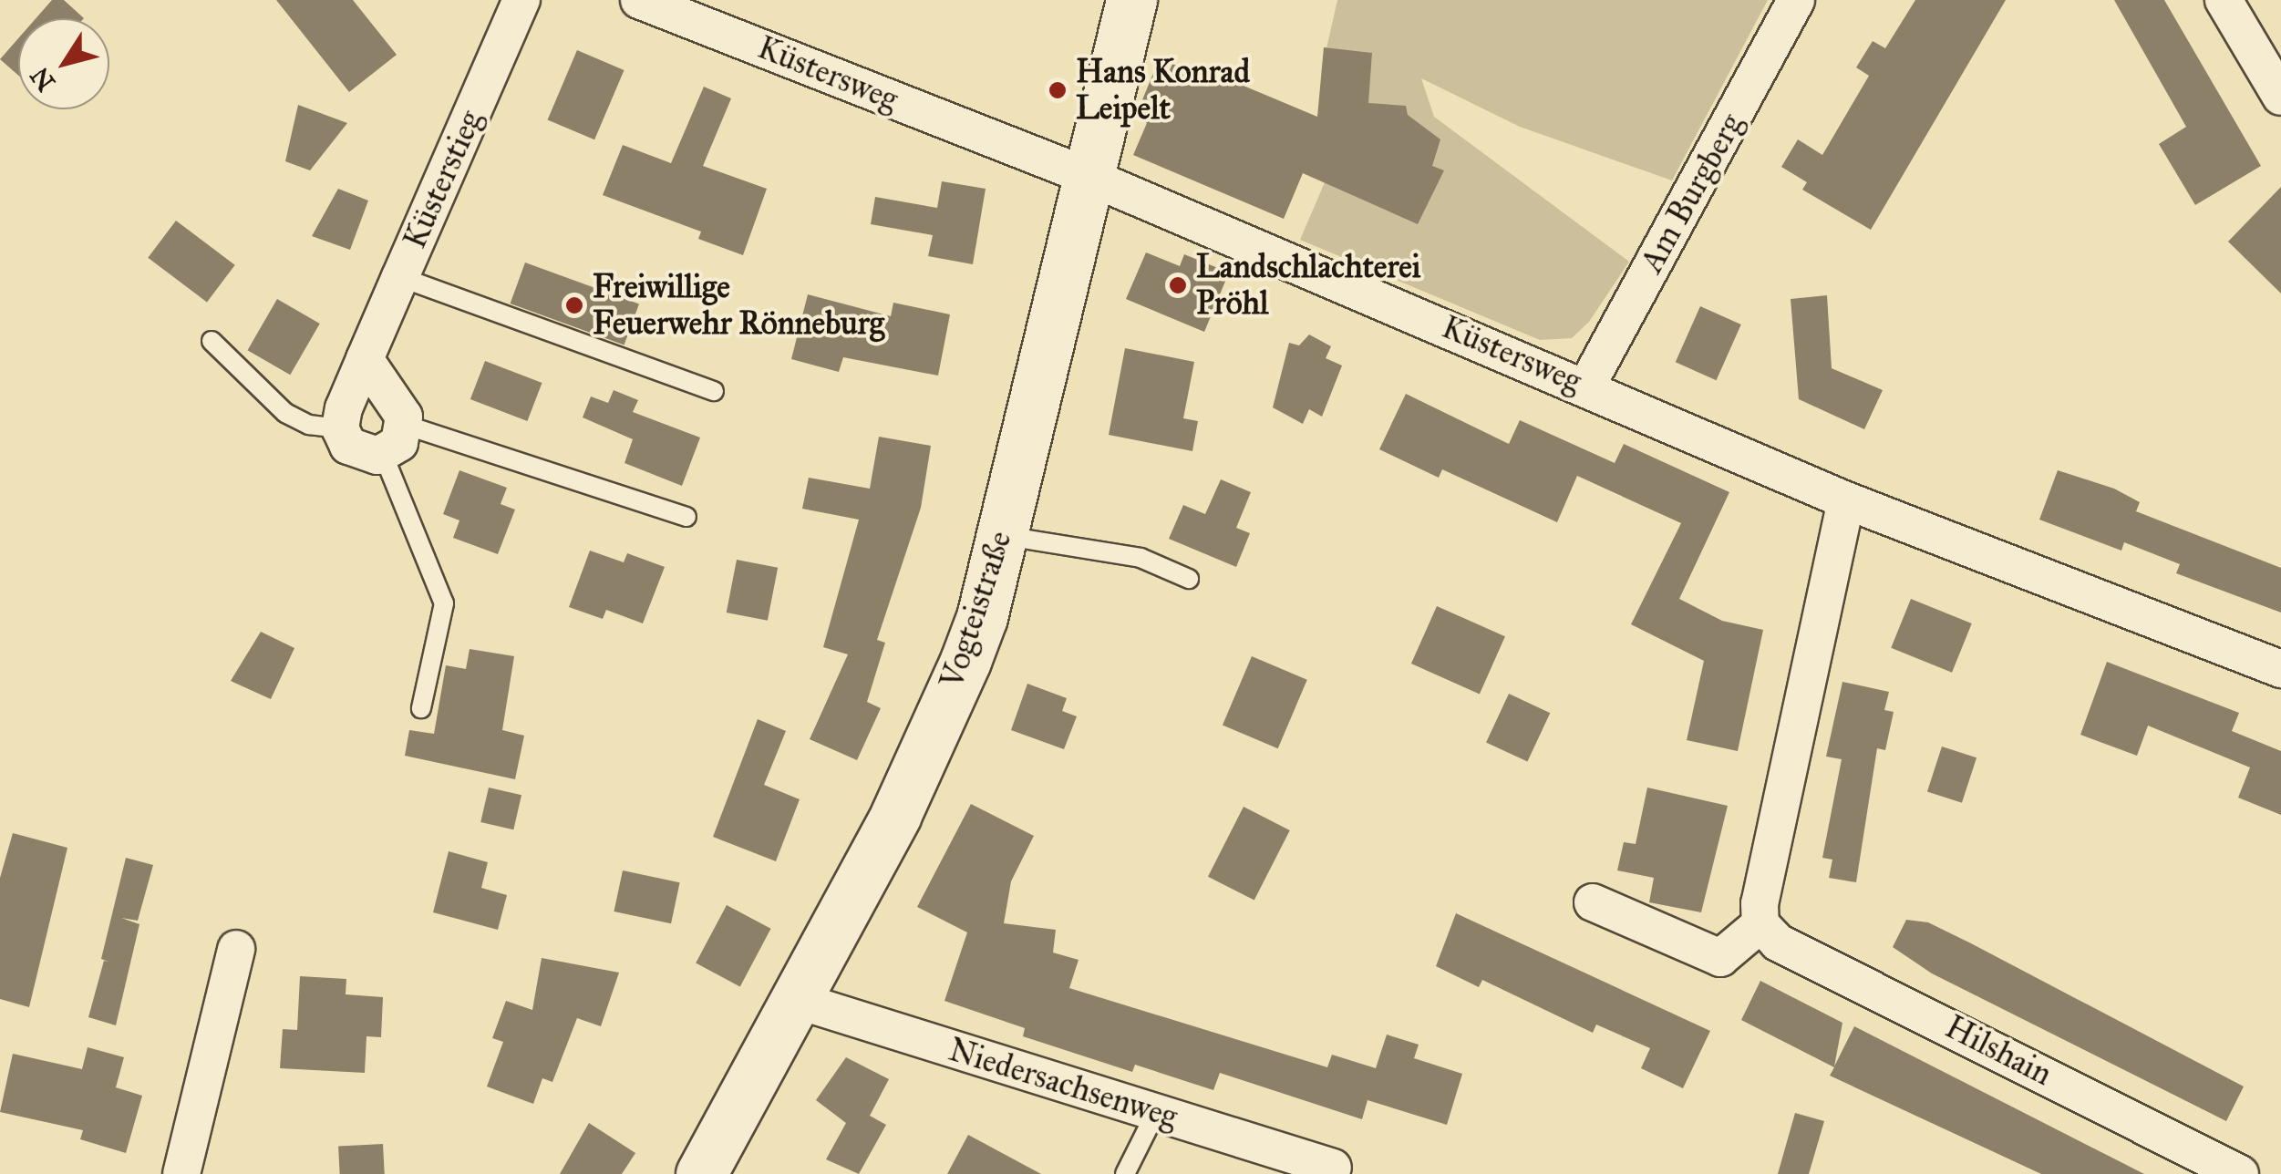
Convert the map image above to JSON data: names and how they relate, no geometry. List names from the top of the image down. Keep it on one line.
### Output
{"streets":{"street":["Küstersweg","Küsterstieg","Am Burgberg","Vogteistraße","Hilshain","Niedersachsenweg"]},"crossings":[["Küstersweg","Am Burgberg"],["Küstersweg","Vogteistraße"],["Vogteistraße","Niedersachsenweg"]],"places":["Hans Konrad Leipelt","Landschlachterei Pröhl","Freiwillige Feuerwehr Rönneburg"],"north":"bottom left"}
